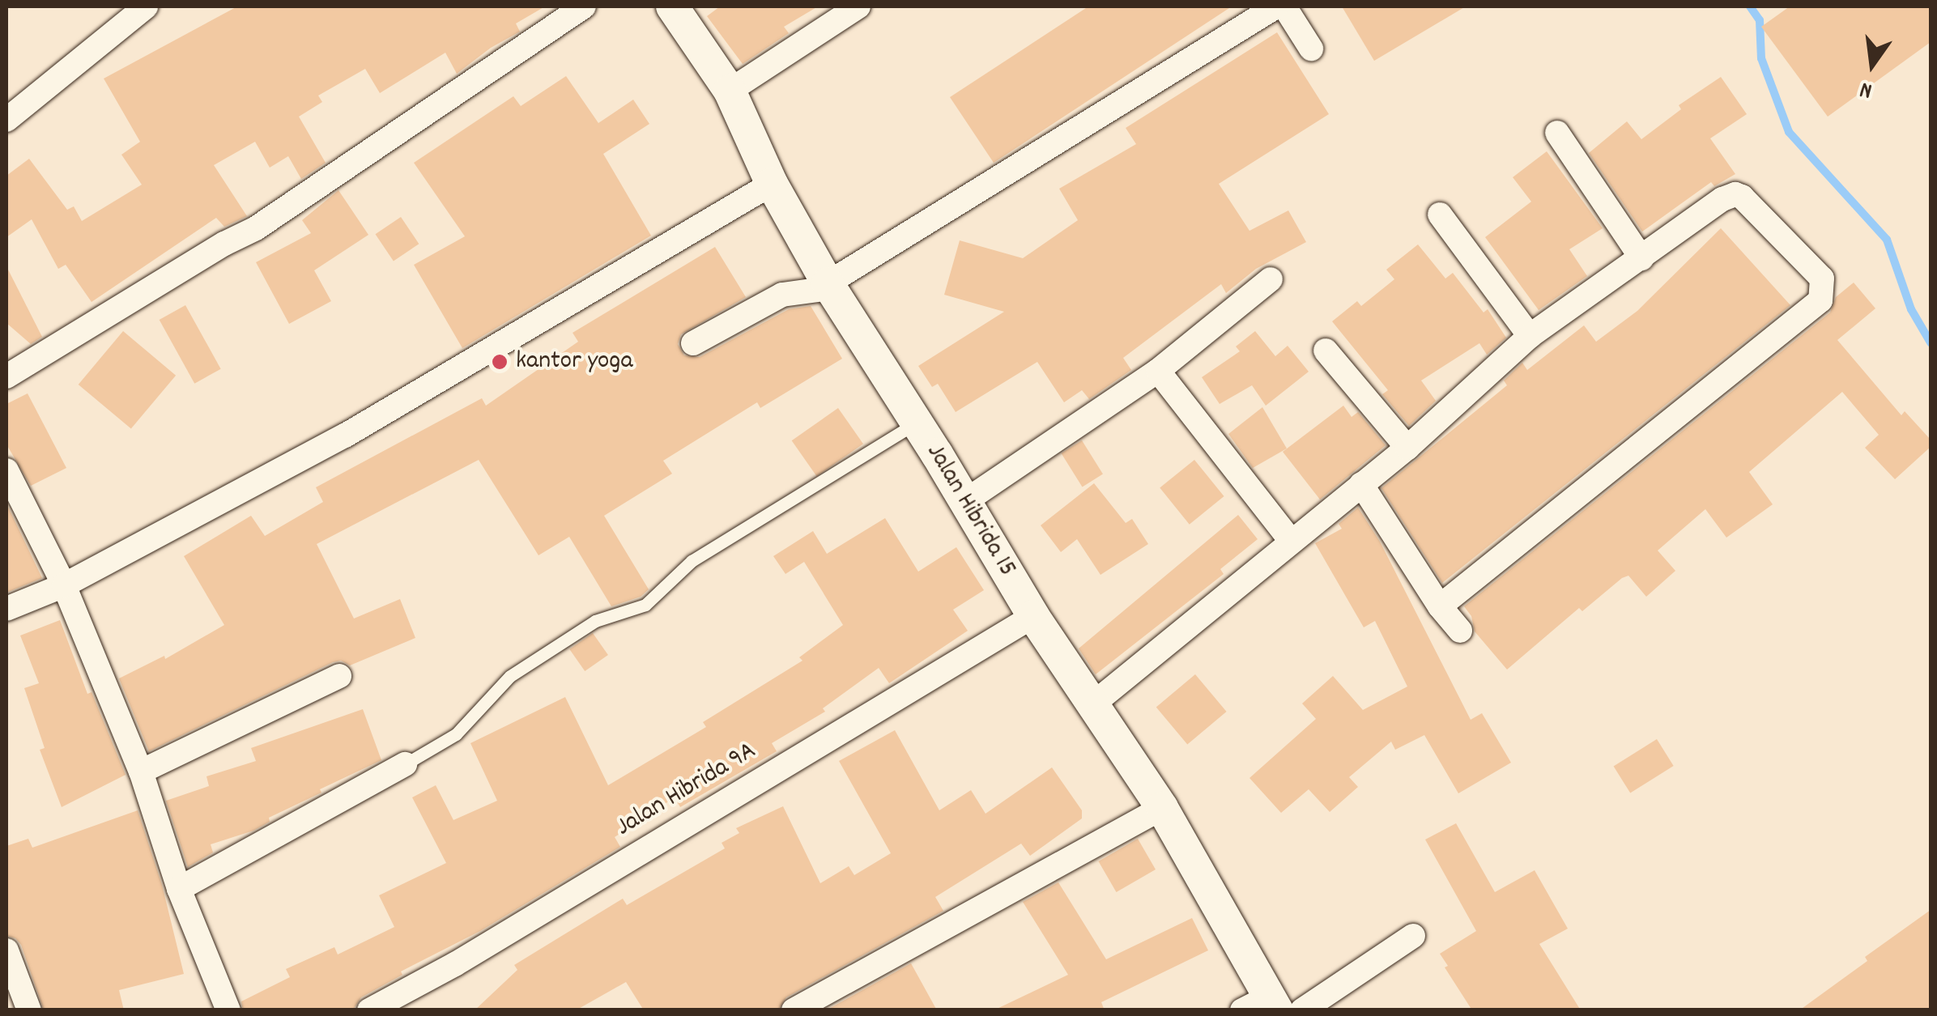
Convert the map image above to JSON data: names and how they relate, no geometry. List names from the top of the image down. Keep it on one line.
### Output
{"streets":{"street":["Jalan Hibrida 15","Jalan Hibrida 9A"]},"crossings":[["Jalan Hibrida 15","Jalan Hibrida 9A"]],"places":["kantor yoga"],"north":"bottom"}
